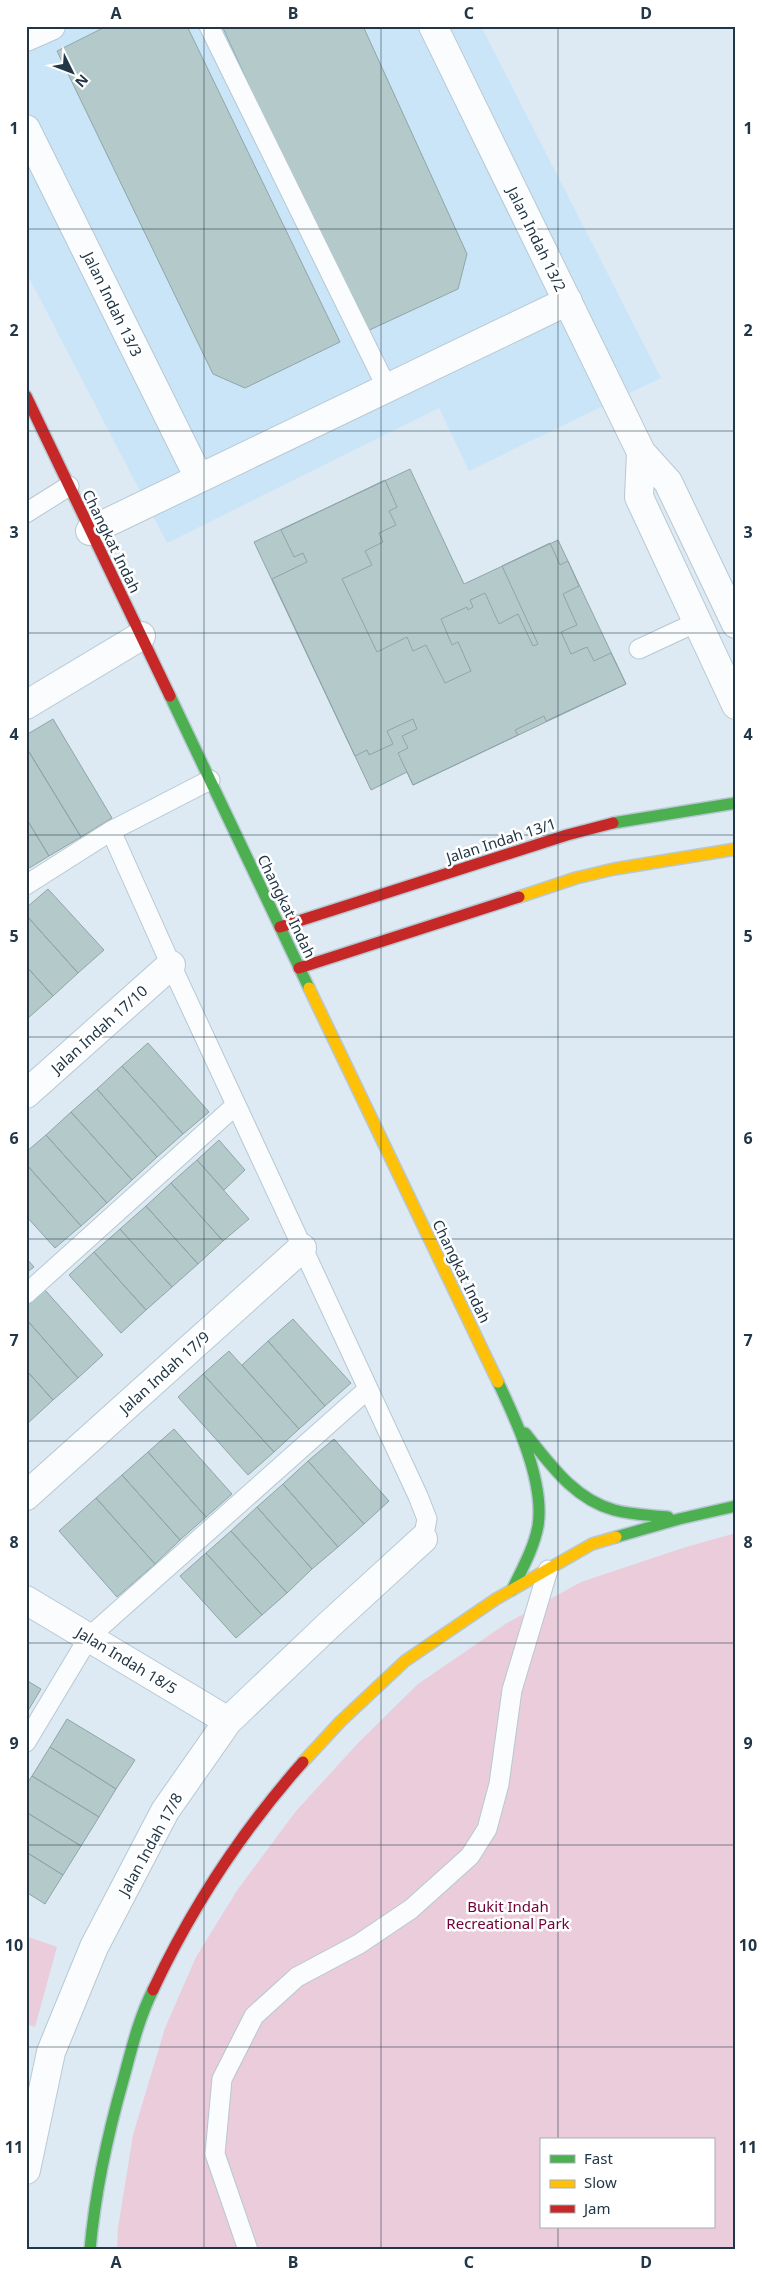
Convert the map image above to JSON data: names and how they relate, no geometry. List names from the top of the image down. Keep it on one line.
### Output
{"streets":{"street":["Jalan Indah 13/2","Jalan Indah 13/3","Changkat Indah","Jalan Indah 13/1","Jalan Indah 17/10","Jalan Indah 17/9","Jalan Indah 18/5","Jalan Indah 17/8"]},"crossings":[["Changkat Indah","Jalan Indah 13/1"],["Jalan Indah 18/5","Jalan Indah 17/8"]],"parks":["Bukit Indah Recreational Park"],"legend":["Fast","Slow","Jam"],"north":"bottom right","grid":{"columns":["A","B","C","D"],"rows":["1","2","3","4","5","6","7","8","9","10","11"]}}
